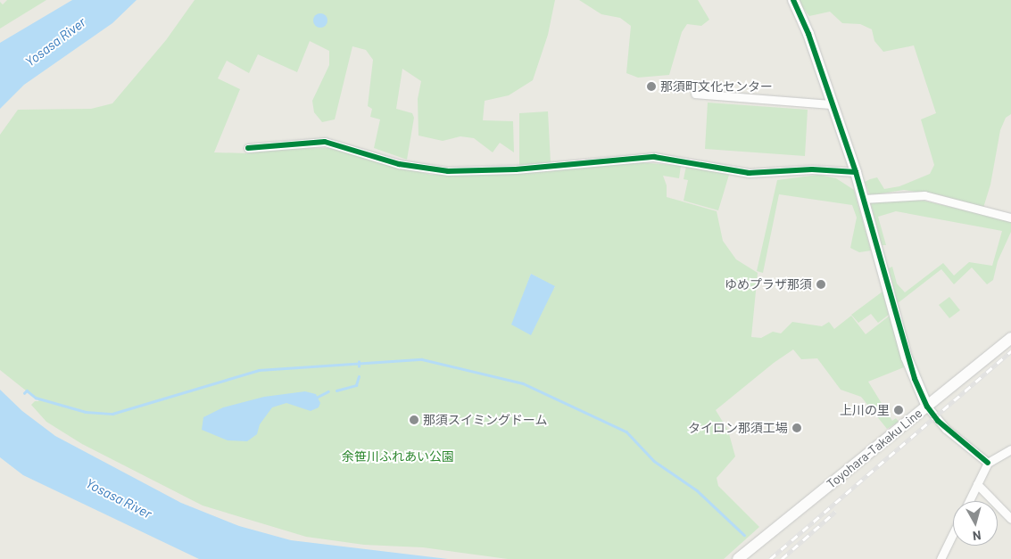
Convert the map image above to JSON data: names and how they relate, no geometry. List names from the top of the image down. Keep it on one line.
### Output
{"streets":{"street":["Toyohara-Takaku Line"]},"water":["Yosasa River"],"parks":["余笹川ふれあい公園"],"places":["那須町文化センター","ゆめプラザ那須","上川の里","那須スイミングドーム","タイロン那須工場"],"north":"bottom"}
